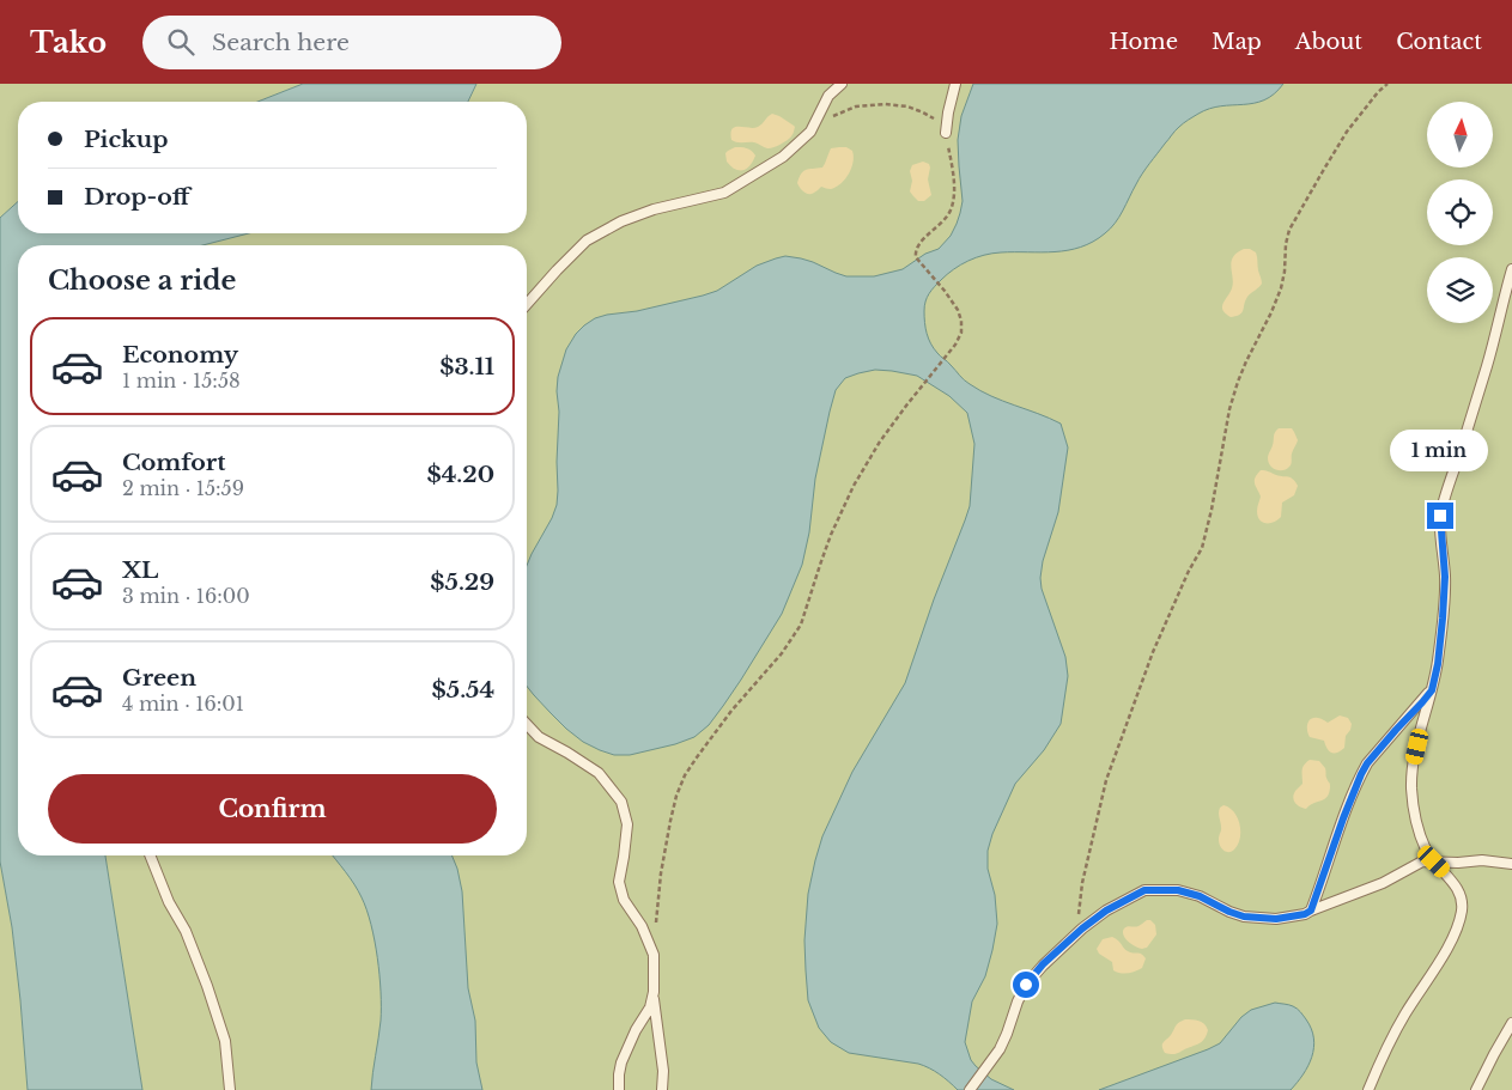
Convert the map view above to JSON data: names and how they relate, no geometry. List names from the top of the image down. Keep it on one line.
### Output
{"north":"top","page":{"header":"Tako","search":"Search here","nav":["Home","Map","About","Contact"],"banner":["Pickup","Drop-off"],"heading":"Choose a ride","list":[{"name":"Economy","note":"1 min · 15:58","value":"$3.11"},{"name":"Comfort","note":"2 min · 15:59","value":"$4.20"},{"name":"XL","note":"3 min · 16:00","value":"$5.29"},{"name":"Green","note":"4 min · 16:01","value":"$5.54"}],"bubble":"1 min","buttons":"Confirm"}}
